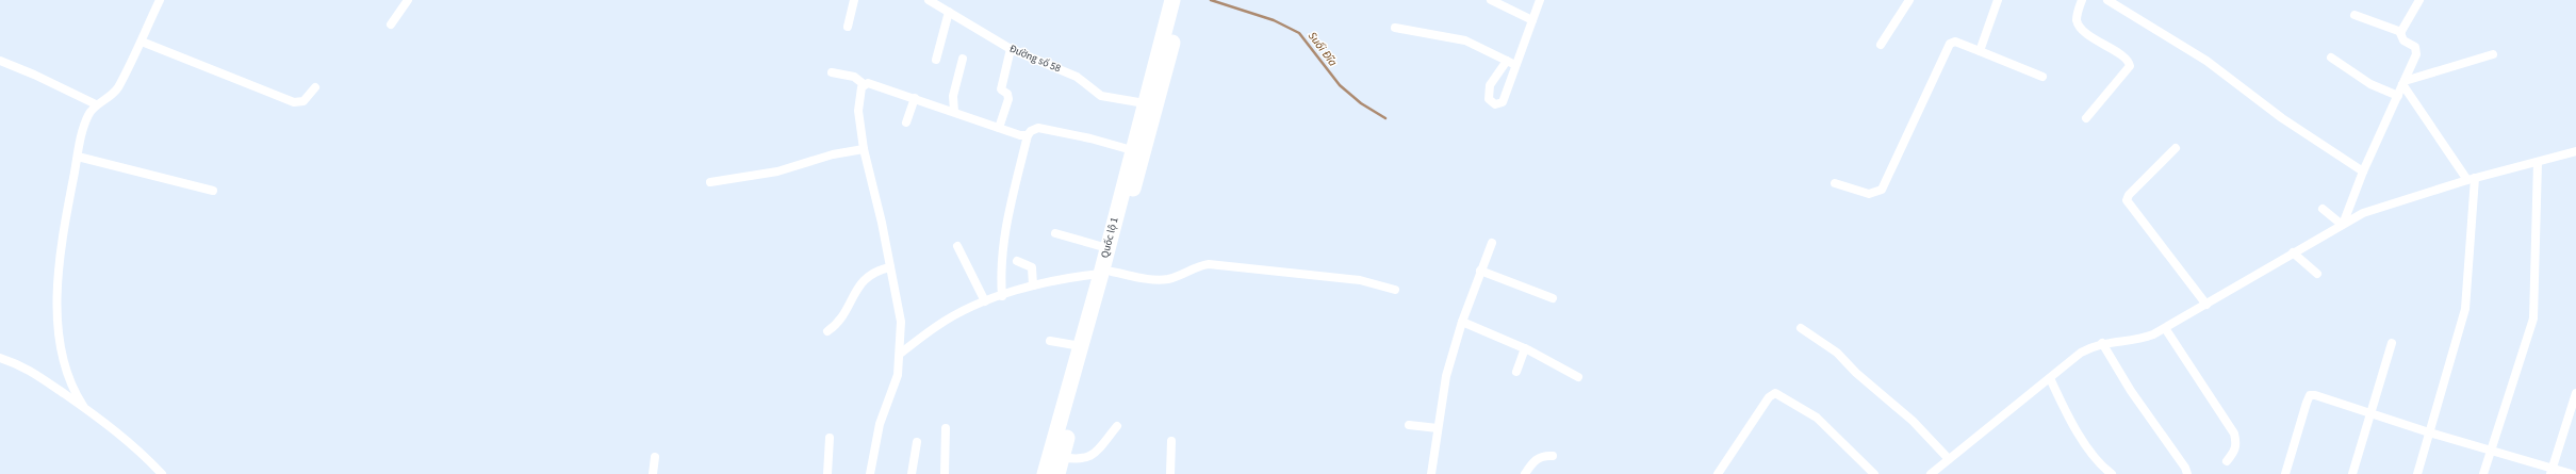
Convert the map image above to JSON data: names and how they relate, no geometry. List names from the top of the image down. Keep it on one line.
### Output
{"streets":{"highway":["Quốc lộ 1"],"street":["Đường số 58"]},"crossings":[["Đường số 58","Quốc lộ 1"]],"water":["Suối Đĩa"]}
